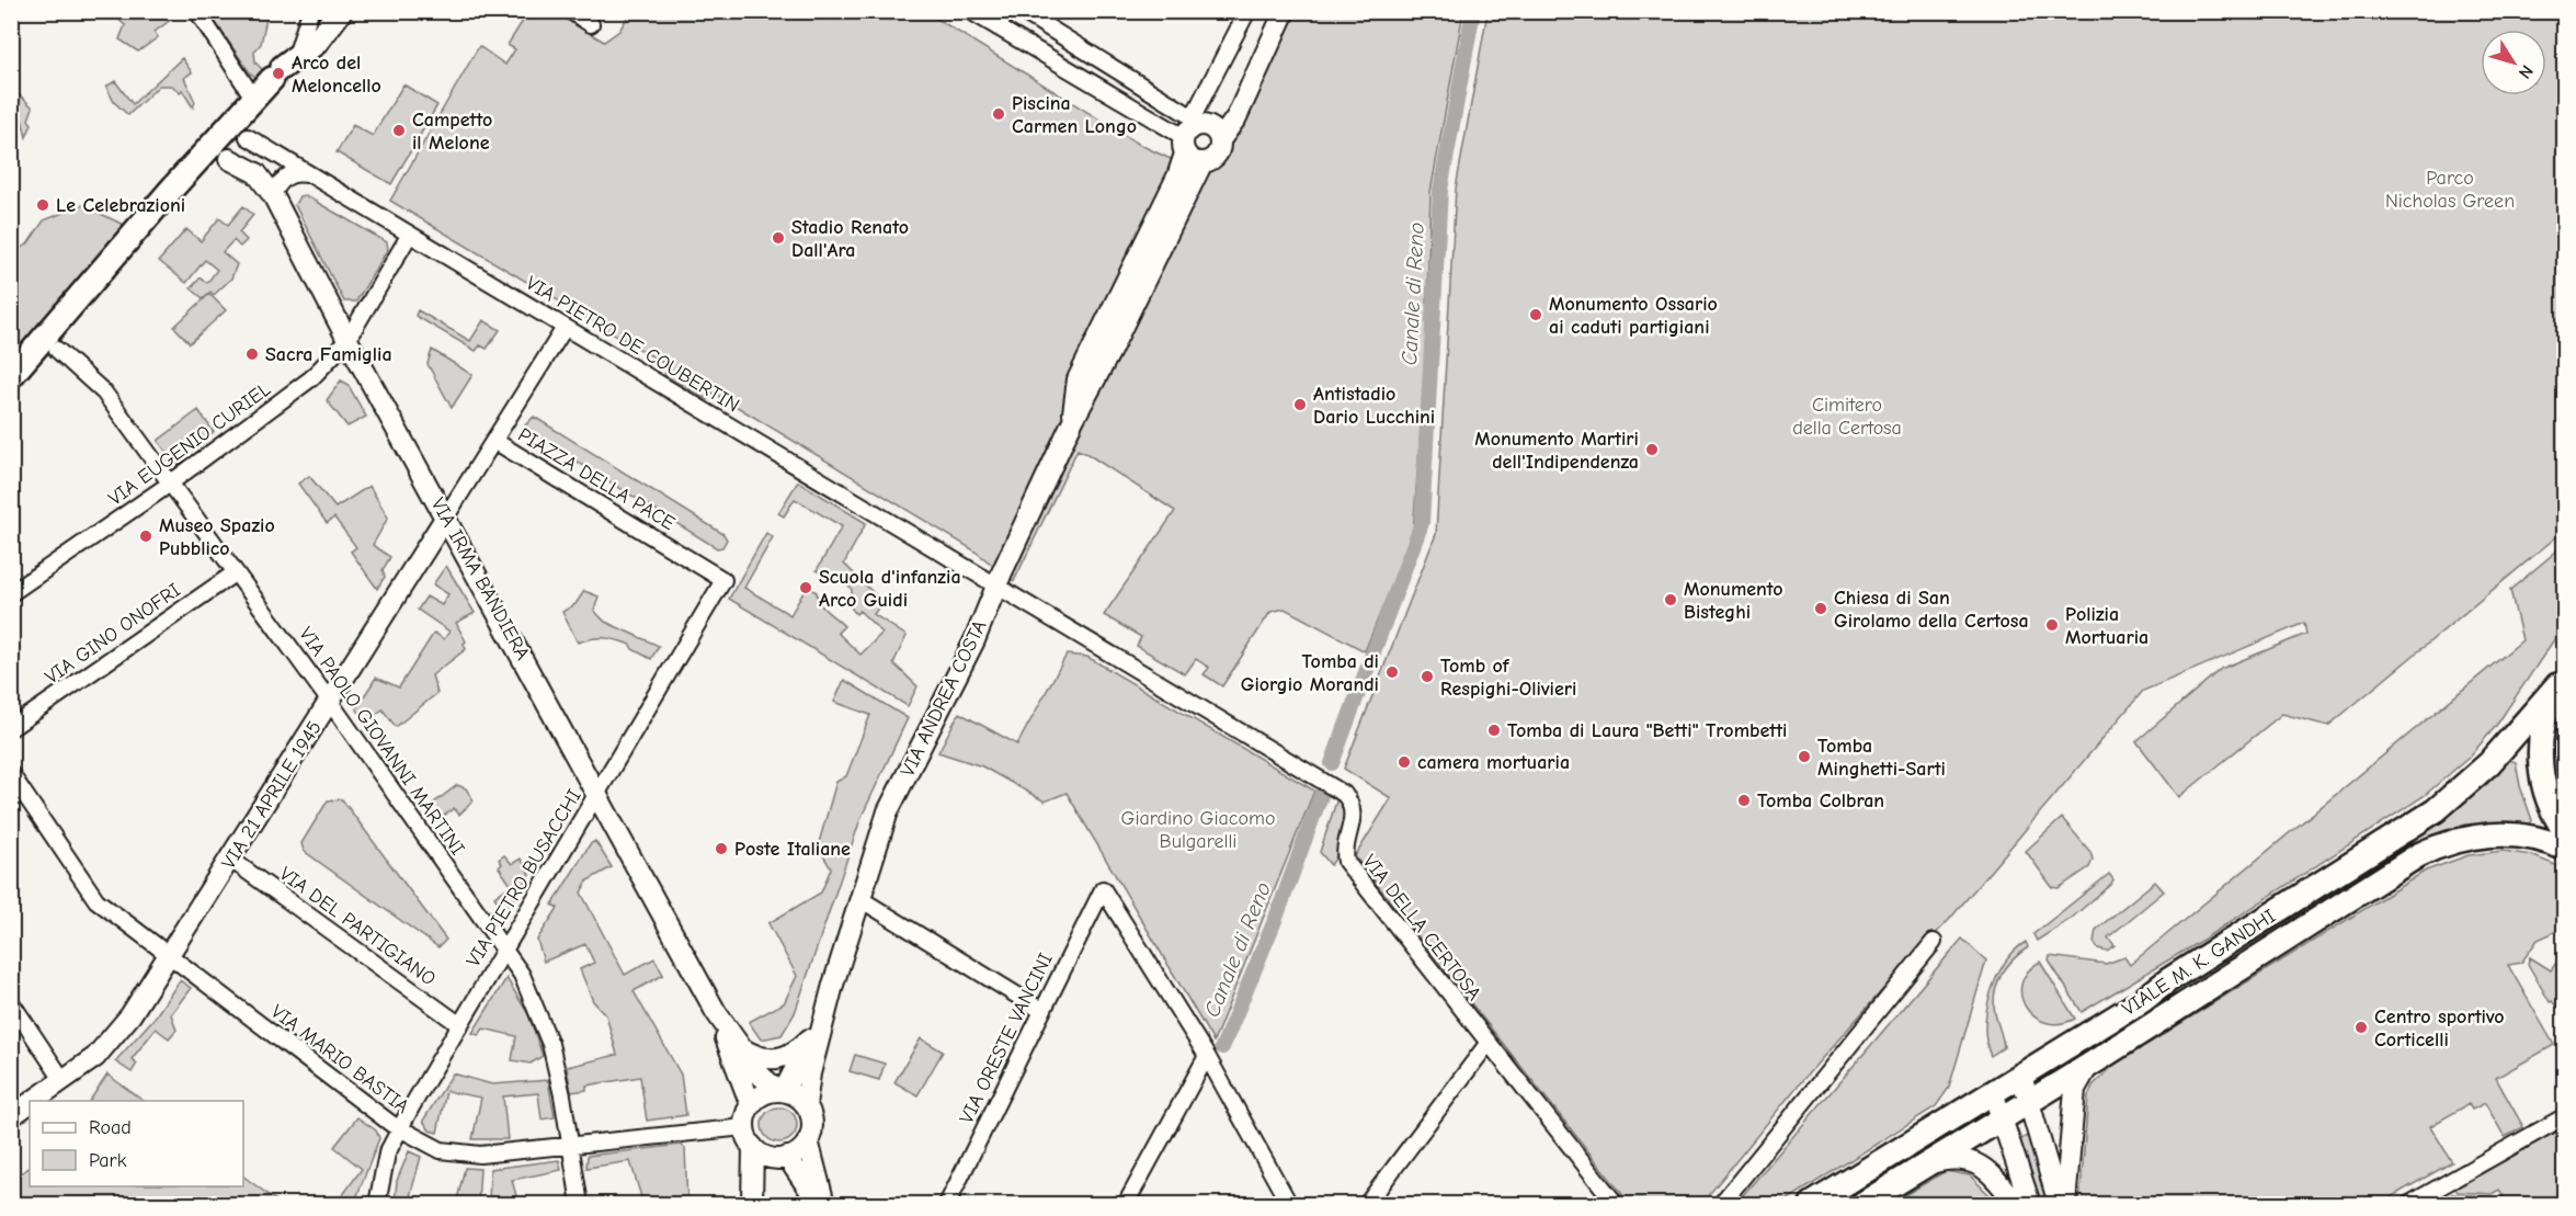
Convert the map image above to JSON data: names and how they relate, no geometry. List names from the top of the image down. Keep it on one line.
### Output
{"streets":{"main road":["VIALE M. K. GANDHI"],"street":["VIA PIETRO DE COUBERTIN","VIA EUGENIO CURIEL","PIAZZA DELLA PACE","VIA IRMA BANDIERA","VIA GINO ONOFRI","VIA ANDREA COSTA","VIA PAOLO GIOVANNI MARTINI","VIA 21 APRILE 1945","VIA PIETRO BUSACCHI","VIA DEL PARTIGIANO","VIA DELLA CERTOSA","VIA ORESTE VANCINI","VIA MARIO BASTIA"]},"crossings":[["VIA PIETRO DE COUBERTIN","VIA EUGENIO CURIEL"],["VIA PIETRO DE COUBERTIN","PIAZZA DELLA PACE"],["VIA PIETRO DE COUBERTIN","VIA ANDREA COSTA"],["VIA PIETRO DE COUBERTIN","VIA DELLA CERTOSA"],["VIA EUGENIO CURIEL","VIA IRMA BANDIERA"],["VIA EUGENIO CURIEL","VIA PAOLO GIOVANNI MARTINI"],["PIAZZA DELLA PACE","VIA 21 APRILE 1945"],["PIAZZA DELLA PACE","VIA PIETRO BUSACCHI"],["VIA IRMA BANDIERA","VIA ANDREA COSTA"],["VIA IRMA BANDIERA","VIA 21 APRILE 1945"],["VIA IRMA BANDIERA","VIA PIETRO BUSACCHI"],["VIA IRMA BANDIERA","VIA MARIO BASTIA"],["VIA GINO ONOFRI","VIA PAOLO GIOVANNI MARTINI"],["VIA ANDREA COSTA","VIA DELLA CERTOSA"],["VIA ANDREA COSTA","VIA MARIO BASTIA"],["VIA PAOLO GIOVANNI MARTINI","VIA 21 APRILE 1945"],["VIA PAOLO GIOVANNI MARTINI","VIA PIETRO BUSACCHI"],["VIA PAOLO GIOVANNI MARTINI","VIA MARIO BASTIA"],["VIA 21 APRILE 1945","VIA DEL PARTIGIANO"],["VIA 21 APRILE 1945","VIA MARIO BASTIA"],["VIA PIETRO BUSACCHI","VIA DEL PARTIGIANO"],["VIA PIETRO BUSACCHI","VIA MARIO BASTIA"]],"water":["Canale di Reno"],"parks":["Parco Nicholas Green","Cimitero della Certosa","Giardino Giacomo Bulgarelli"],"places":["Arco del Meloncello","Piscina Carmen Longo","Campetto il Melone","Le Celebrazioni","Stadio Renato Dall'Ara","Monumento Ossario ai caduti partigiani","Sacra Famiglia","Antistadio Dario Lucchini","Monumento Martiri dell'Indipendenza","Museo Spazio Pubblico","Scuola d'infanzia Arco Guidi","Monumento Bisteghi","Chiesa di San Girolamo della Certosa","Polizia Mortuaria","Tomba di Giorgio Morandi","Tomb of Respighi-Olivieri","Tomba di Laura \"Betti\" Trombetti","Tomba Minghetti-Sarti","camera mortuaria","Tomba Colbran","Poste Italiane","Centro sportivo Corticelli"],"legend":["Road","Park"],"north":"bottom right"}
